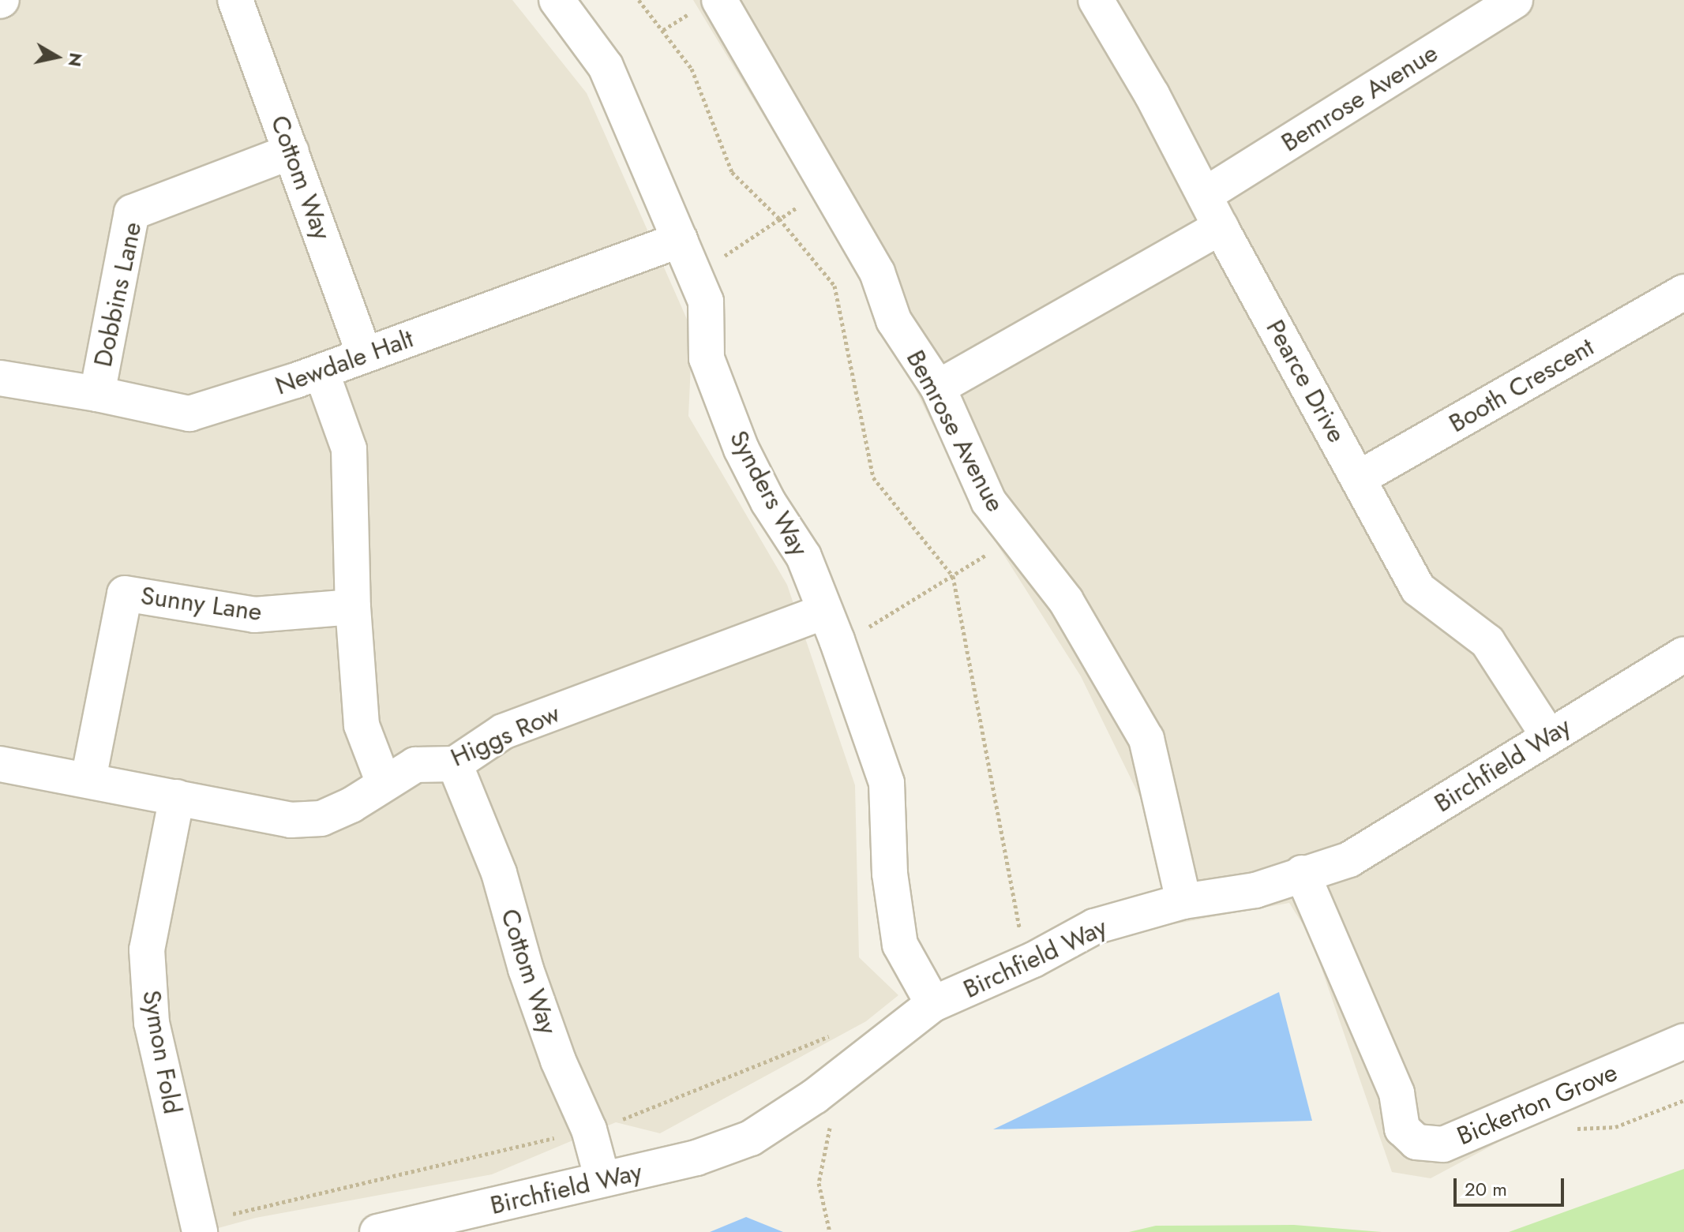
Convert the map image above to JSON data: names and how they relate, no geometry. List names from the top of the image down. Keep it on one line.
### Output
{"streets":{"street":["Bemrose Avenue","Cottom Way","Dobbins Lane","Newdale Halt","Pearce Drive","Booth Crescent","Synders Way","Sunny Lane","Higgs Row","Birchfield Way","Symon Fold","Bickerton Grove"]},"crossings":[["Bemrose Avenue","Pearce Drive"],["Bemrose Avenue","Birchfield Way"],["Cottom Way","Dobbins Lane"],["Cottom Way","Newdale Halt"],["Cottom Way","Higgs Row"],["Cottom Way","Birchfield Way"],["Dobbins Lane","Newdale Halt"],["Newdale Halt","Synders Way"],["Pearce Drive","Booth Crescent"],["Pearce Drive","Birchfield Way"],["Synders Way","Higgs Row"],["Synders Way","Birchfield Way"],["Sunny Lane","Higgs Row"],["Higgs Row","Symon Fold"],["Birchfield Way","Bickerton Grove"]],"scale_bar":"20 m","north":"right"}
